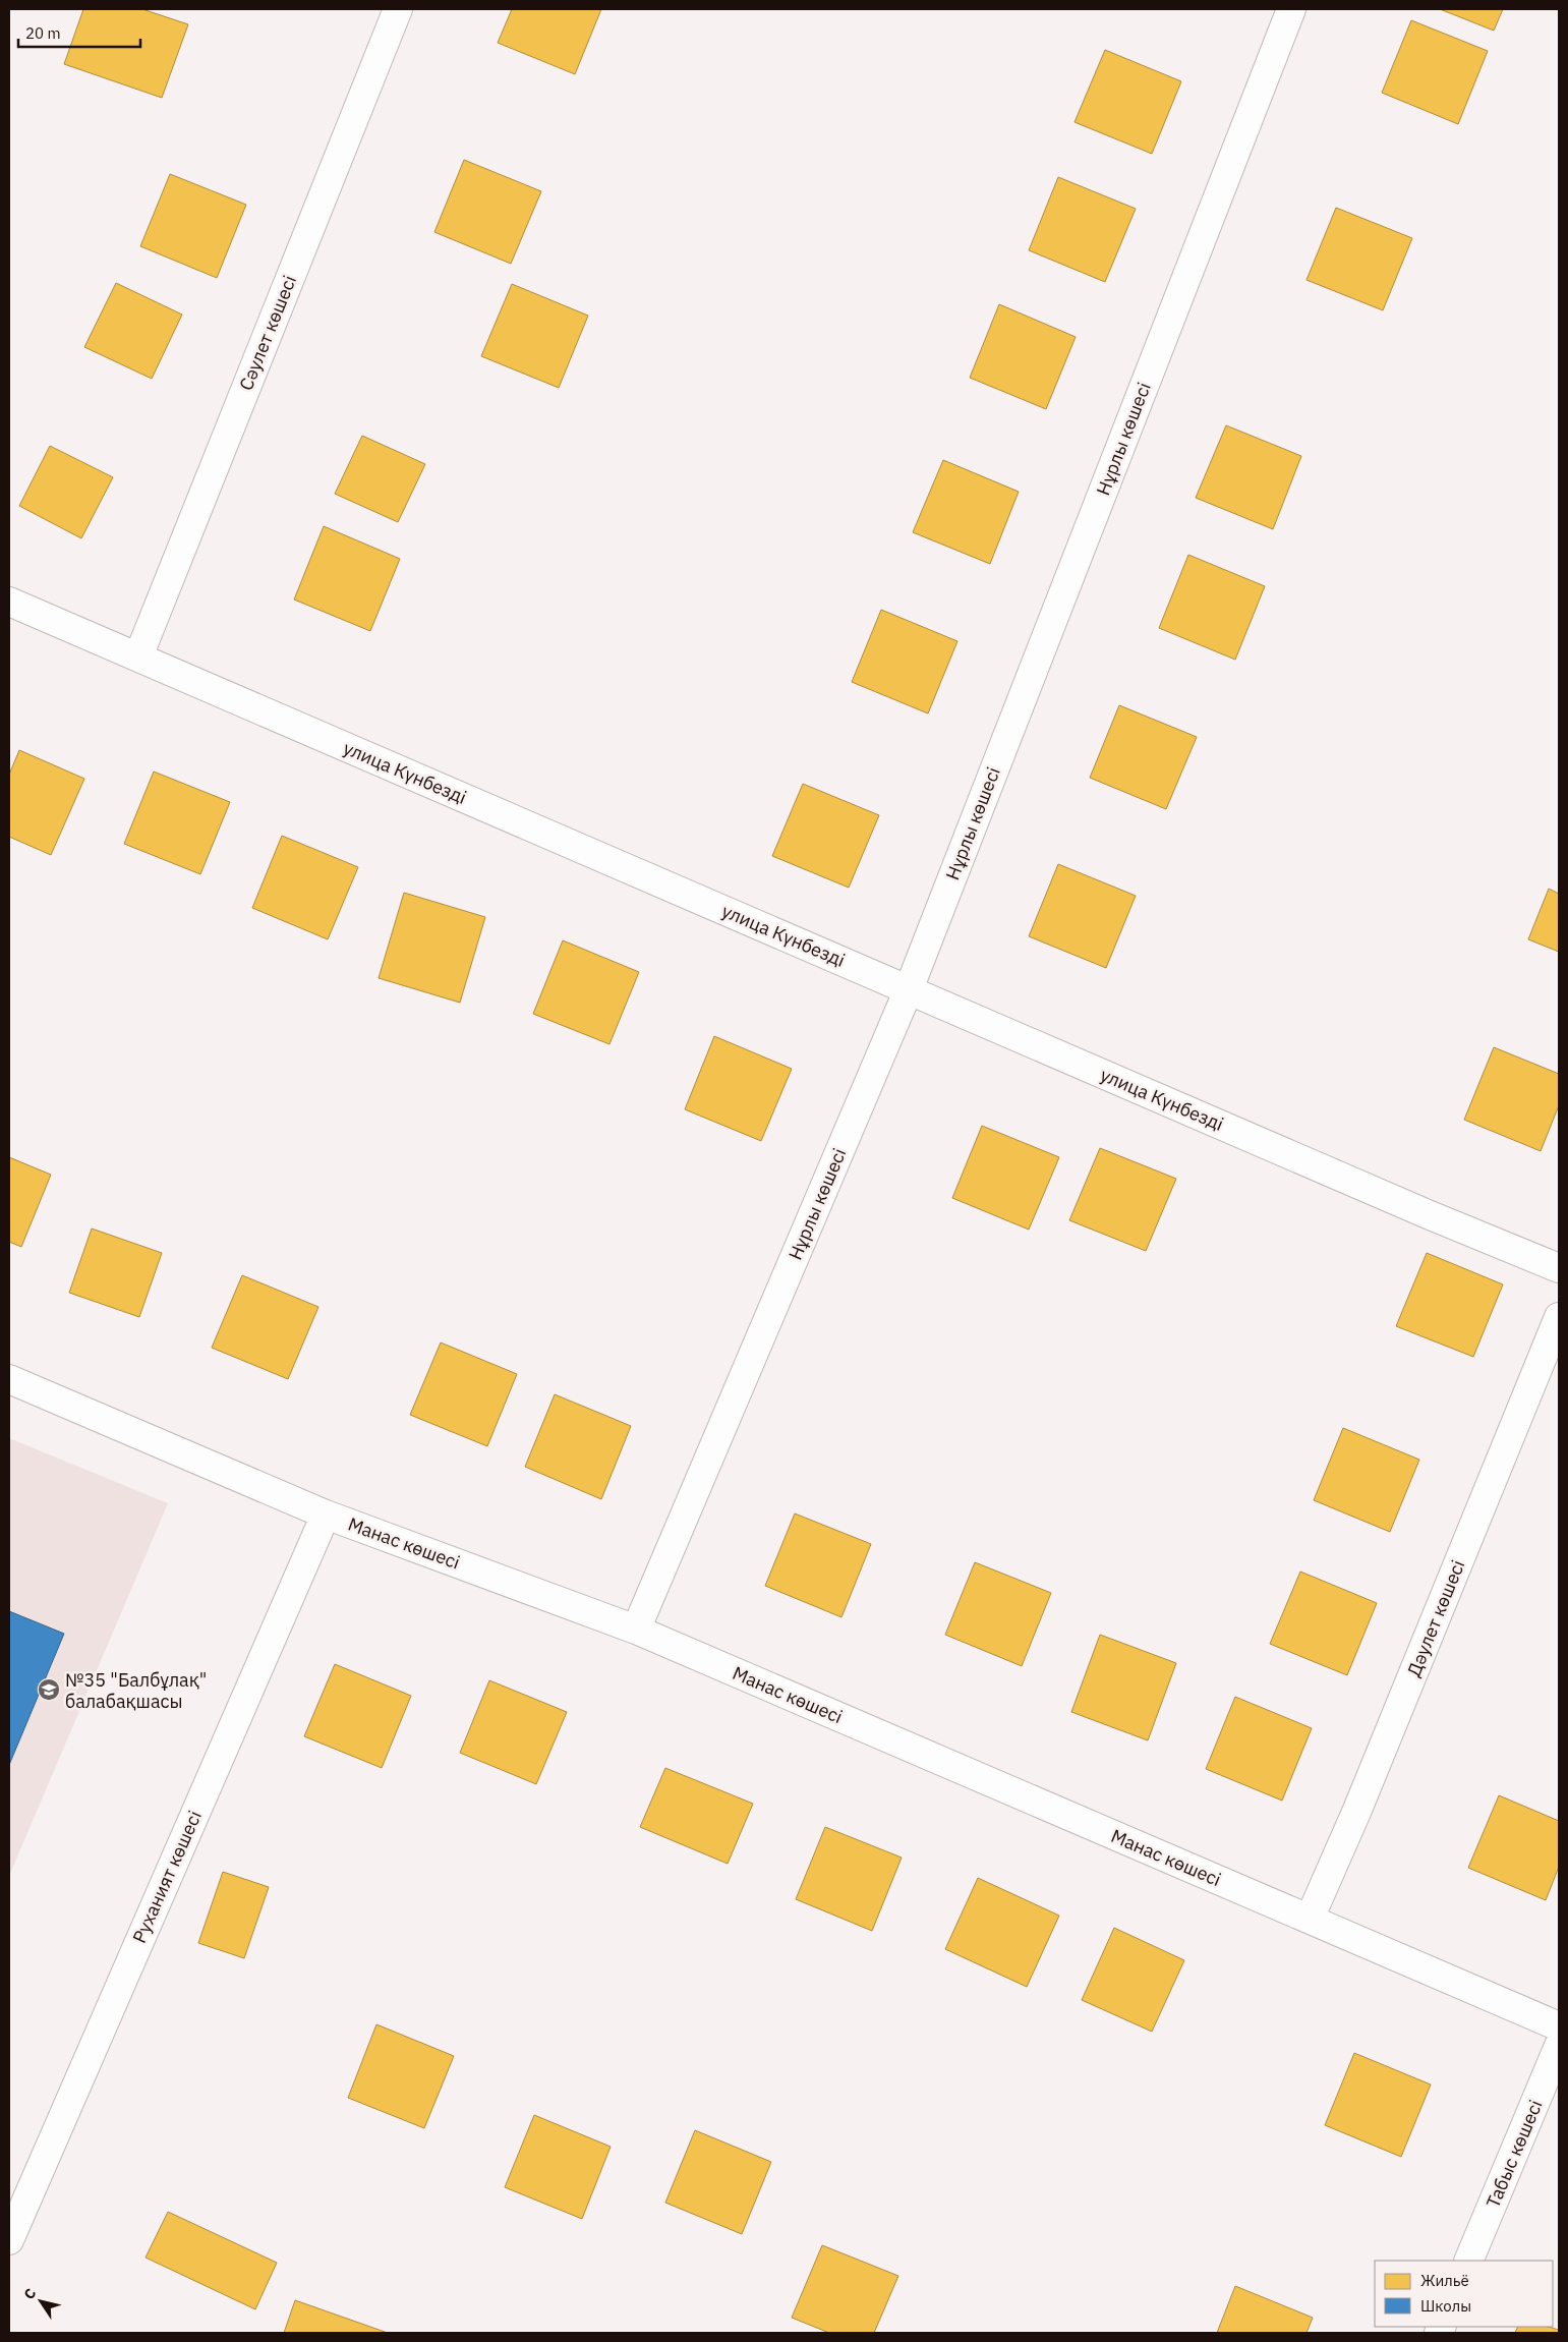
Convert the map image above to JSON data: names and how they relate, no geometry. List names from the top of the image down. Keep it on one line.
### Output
{"streets":{"street":["Сәулет көшесі","Нұрлы көшесі","улица Күнбезді","Манас көшесі","Дәулет көшесі","Руханият көшесі","Табыс көшесі"]},"crossings":[["Сәулет көшесі","улица Күнбезді"],["Нұрлы көшесі","улица Күнбезді"],["Нұрлы көшесі","Манас көшесі"],["Манас көшесі","Дәулет көшесі"],["Манас көшесі","Руханият көшесі"]],"places":{"school or university":["№35 \"Балбұлақ\" балабақшасы"]},"legend":["Жильё","Школы"],"scale_bar":"20 m","north":"top left"}
